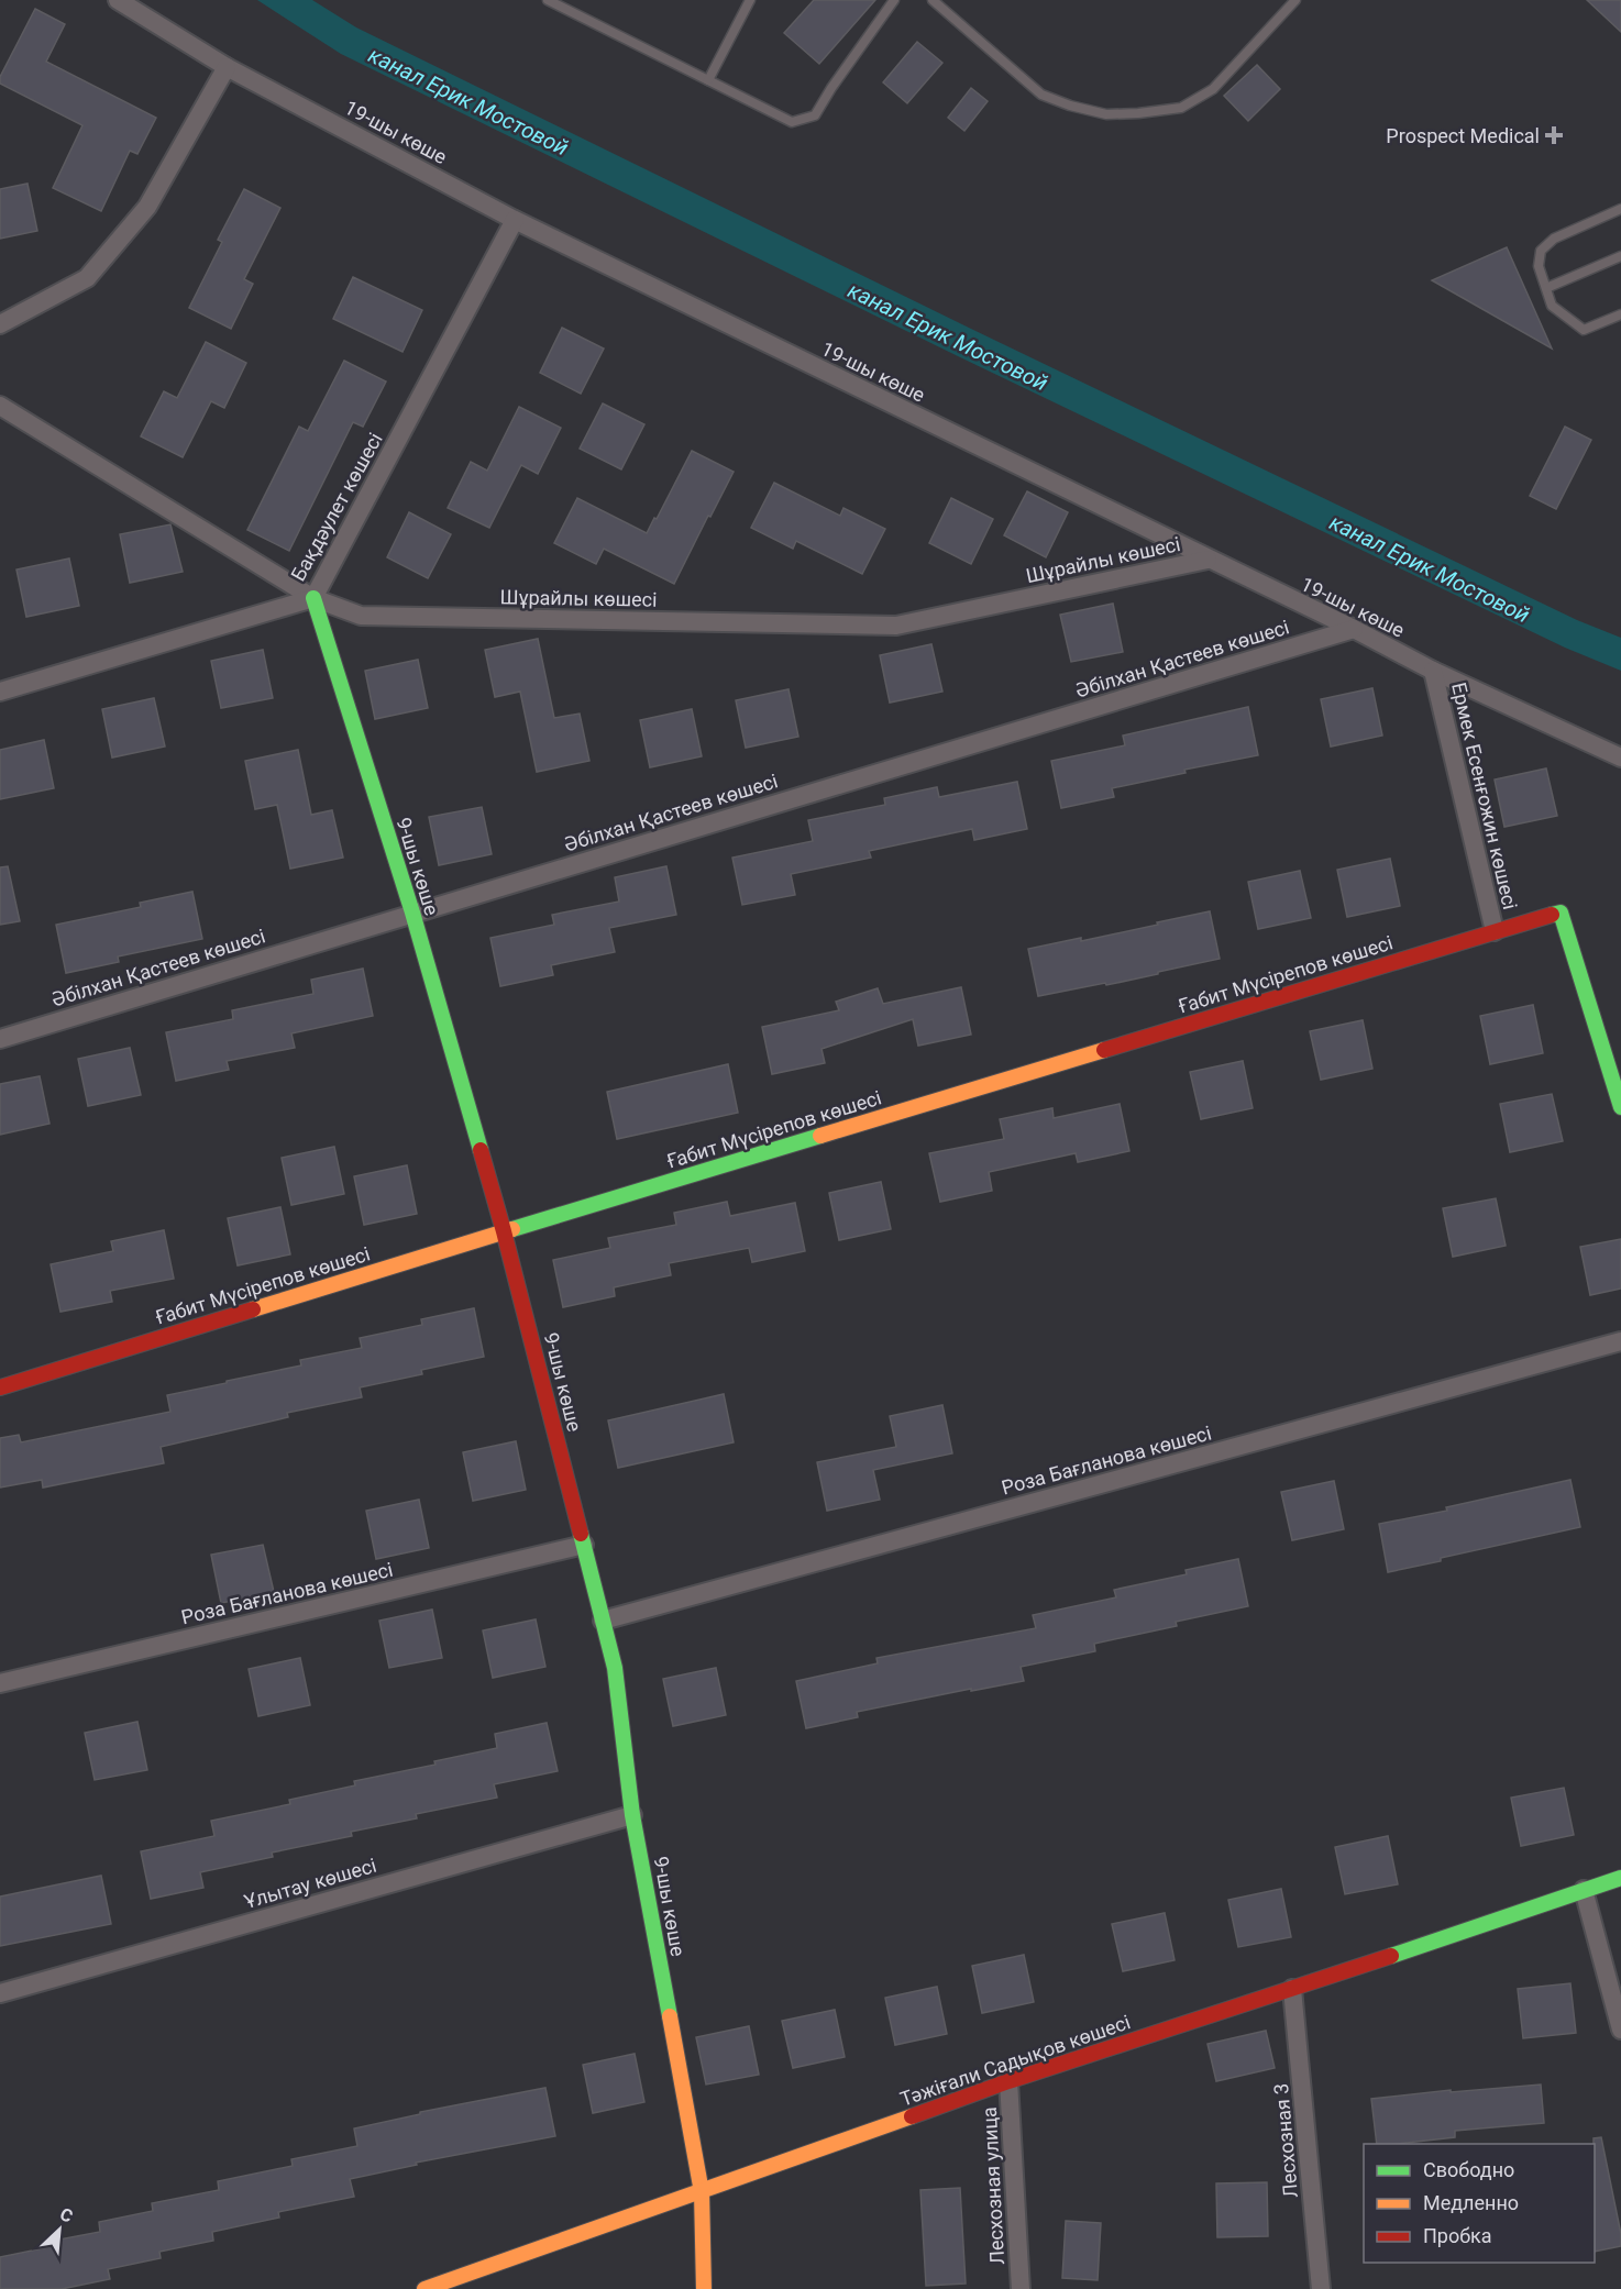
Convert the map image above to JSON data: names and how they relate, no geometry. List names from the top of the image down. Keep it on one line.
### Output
{"streets":{"street":["19-шы көше","Бақдәулет көшесi","Шұрайлы көшесі","Әбілхан Қастеев көшесi","Ермек Есенғожин көшесі","9-шы көше","Ғабит Мүсірепов көшесi","Роза Бағланова көшесi","Ұлытау көшесi","Тәжіғали Садықов көшесі","Лесхозная 3","Лесхозная улица"]},"crossings":[["19-шы көше","Бақдәулет көшесi"],["19-шы көше","Шұрайлы көшесі"],["19-шы көше","Әбілхан Қастеев көшесi"],["19-шы көше","Ермек Есенғожин көшесі"],["Бақдәулет көшесi","Шұрайлы көшесі"],["Бақдәулет көшесi","9-шы көше"],["Шұрайлы көшесі","9-шы көше"],["Әбілхан Қастеев көшесi","9-шы көше"],["Ермек Есенғожин көшесі","Ғабит Мүсірепов көшесi"],["9-шы көше","Ғабит Мүсірепов көшесi"],["9-шы көше","Роза Бағланова көшесi"],["9-шы көше","Ұлытау көшесi"],["9-шы көше","Тәжіғали Садықов көшесі"],["Тәжіғали Садықов көшесі","Лесхозная 3"],["Тәжіғали Садықов көшесі","Лесхозная улица"]],"water":["канал Ерик Мостовой"],"places":{"health":["Prospect Medical"]},"legend":["Свободно","Медленно","Пробка"],"north":"top right"}
